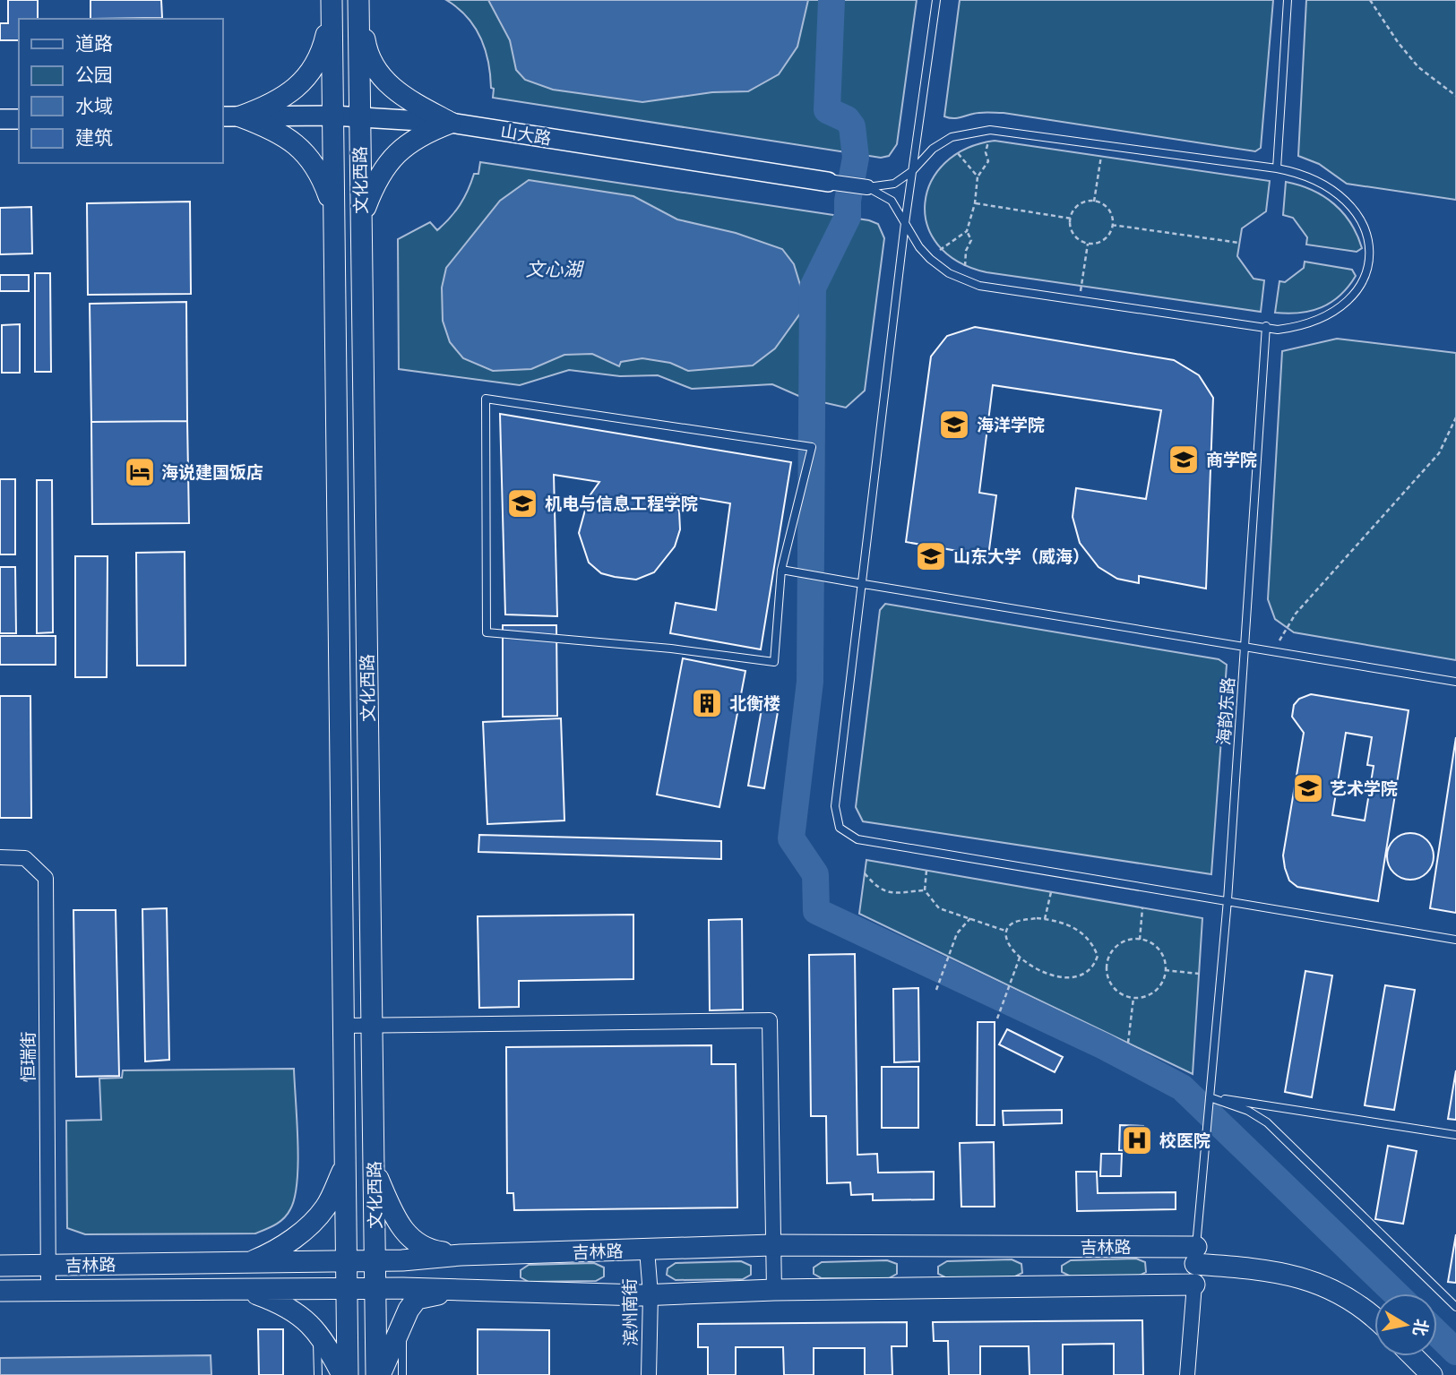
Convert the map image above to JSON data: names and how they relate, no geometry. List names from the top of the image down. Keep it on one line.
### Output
{"streets":{"main road":["山大路","文化西路","吉林路"],"street":["恒瑞街","滨州南街"],"lane":["海韵东路"]},"crossings":[["山大路","文化西路"],["文化西路","吉林路"],["海韵东路","吉林路"],["恒瑞街","吉林路"],["吉林路","滨州南街"]],"water":["文心湖"],"places":{"school or university":["海洋学院","商学院","机电与信息工程学院","山东大学（威海）","艺术学院"],"hotel":["海说建国饭店"],"building":["北衡楼"],"hospital":["校医院"]},"legend":["道路","公园","水域","建筑"],"north":"right"}
